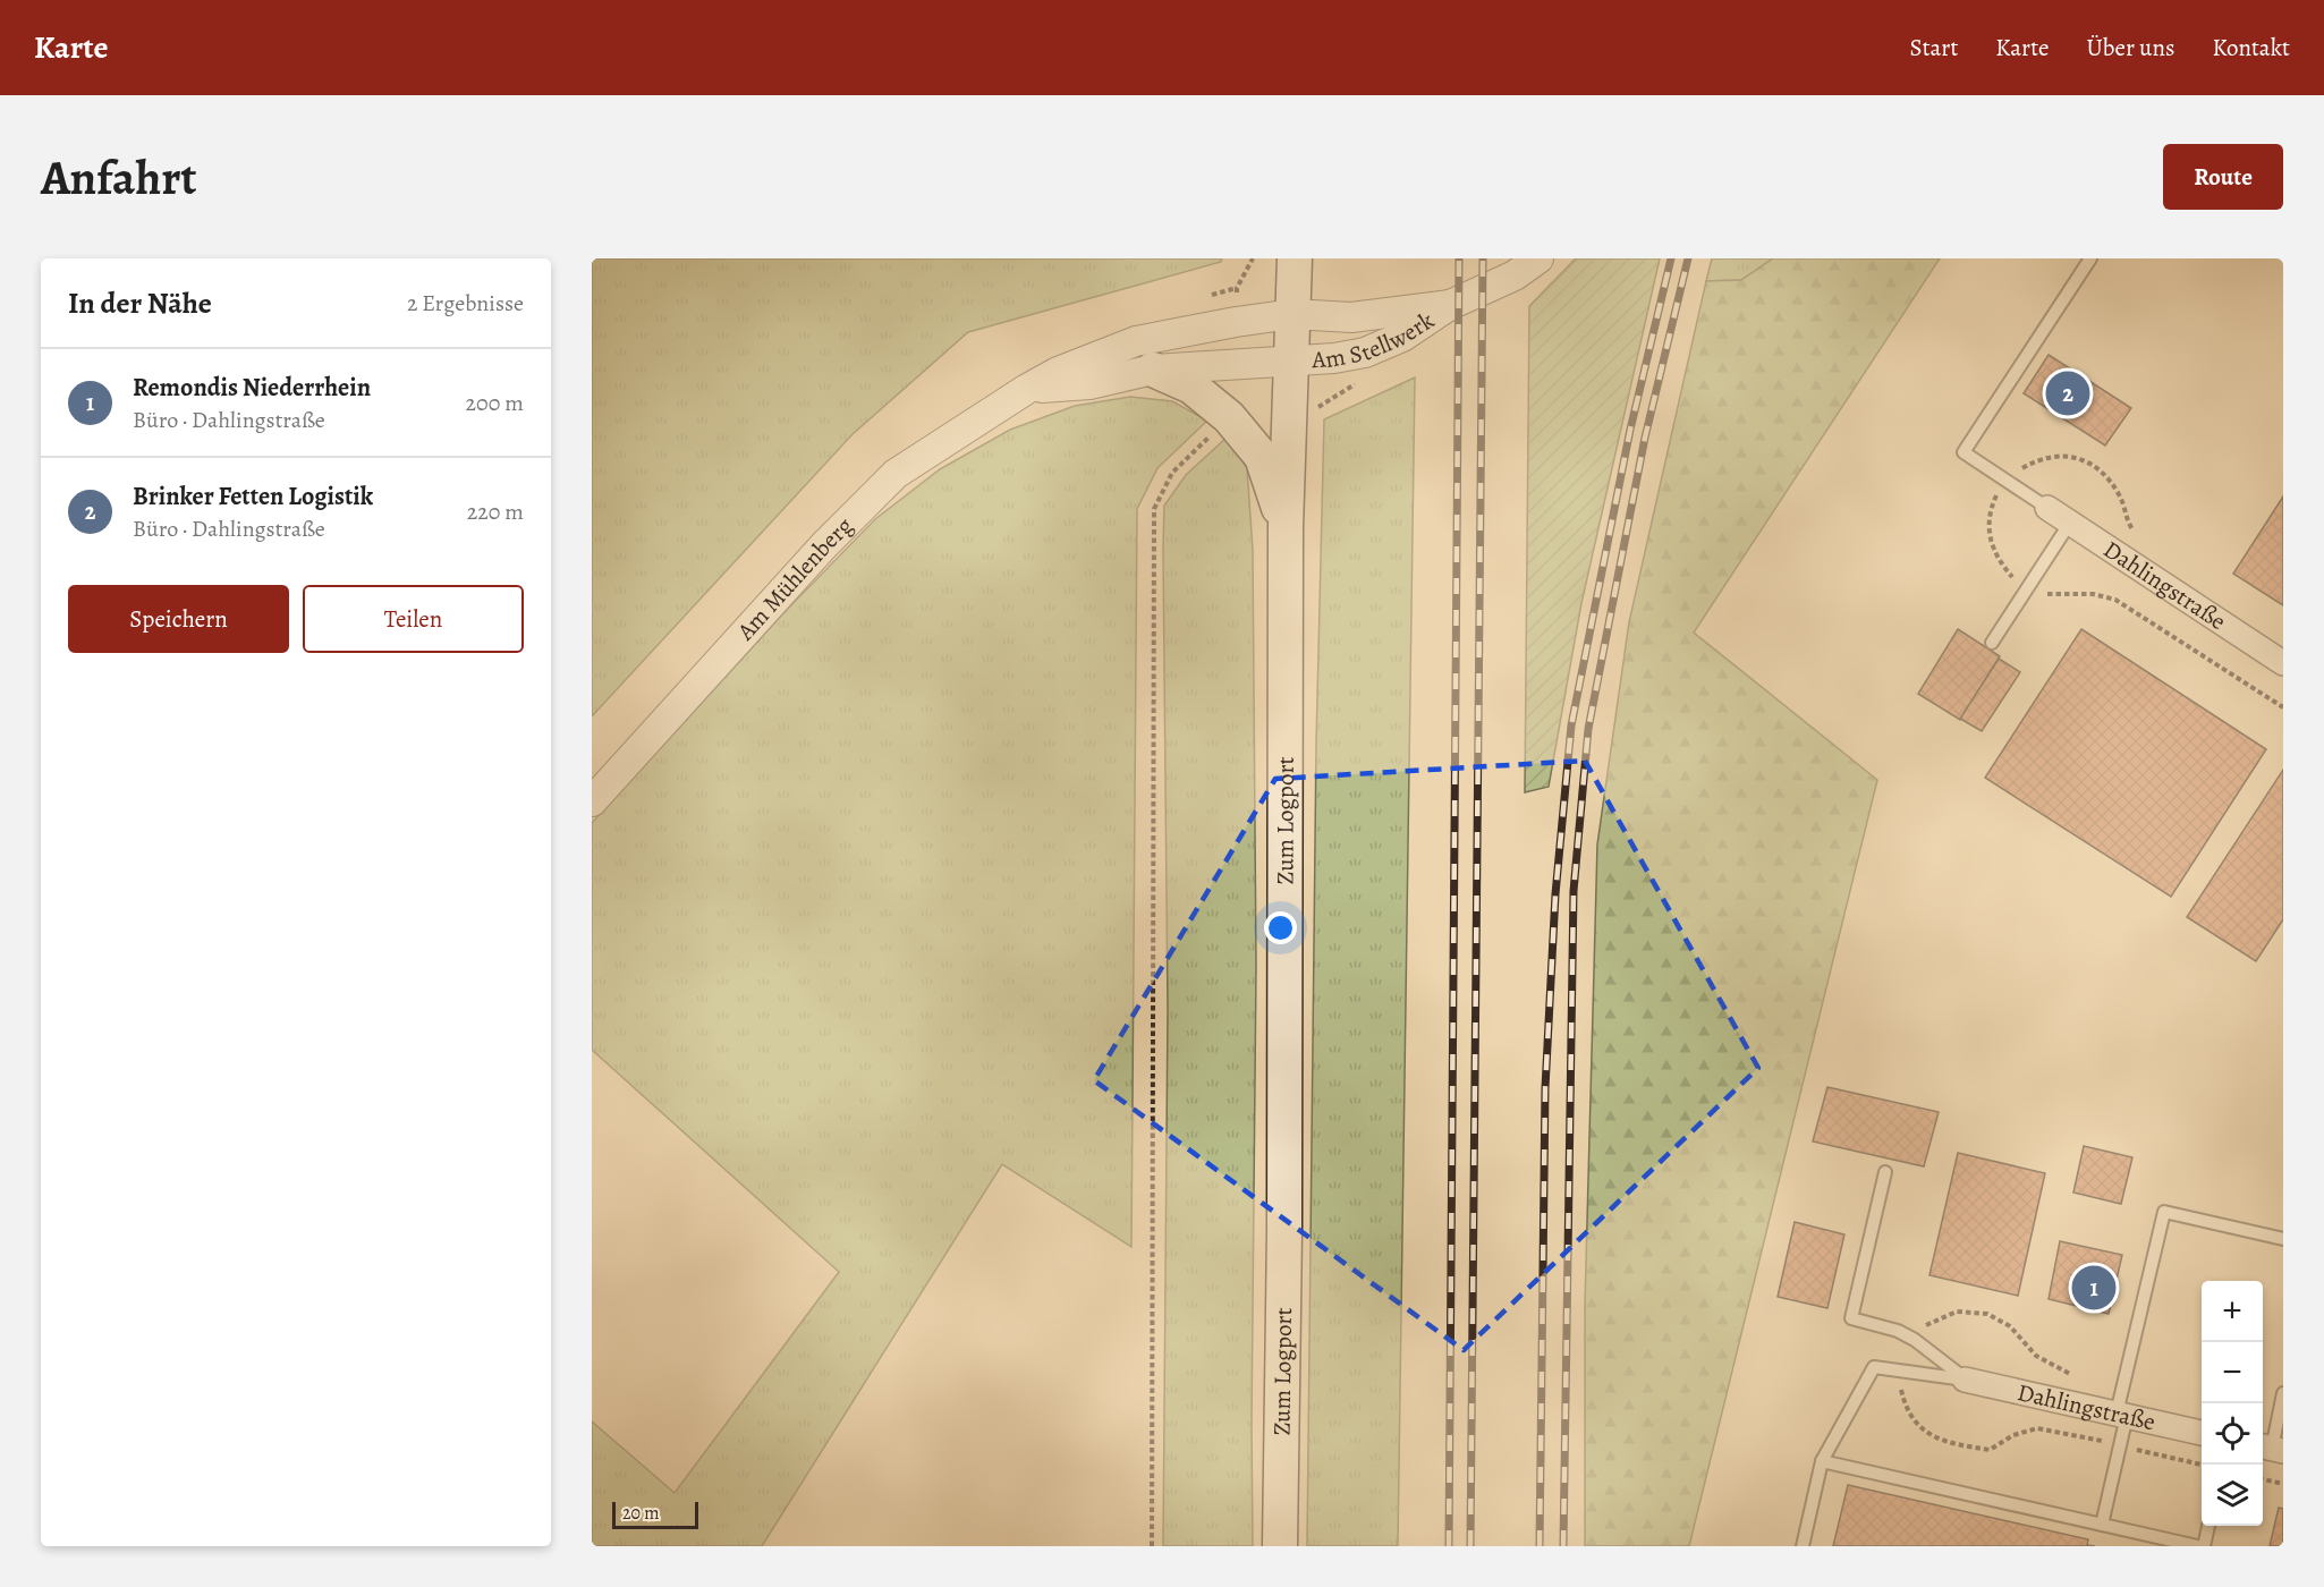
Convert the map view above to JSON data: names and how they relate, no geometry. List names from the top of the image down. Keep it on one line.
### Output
{"streets":{"main road":["Zum Logport"],"street":["Am Stellwerk","Am Mühlenberg","Dahlingstraße"]},"crossings":[["Am Stellwerk","Am Mühlenberg"],["Am Stellwerk","Zum Logport"],["Am Mühlenberg","Zum Logport"]],"scale_bar":"20 m","page":{"header":"Karte","nav":["Start","Karte","Über uns","Kontakt"],"buttons":["Route",["Speichern","Teilen"]],"title":"Anfahrt","heading":["In der Nähe","2 Ergebnisse"],"list":[{"mark":"1","name":"Remondis Niederrhein","note":"Büro · Dahlingstraße","value":"200 m"},{"mark":"2","name":"Brinker Fetten Logistik","note":"Büro · Dahlingstraße","value":"220 m"}],"pins":["2","1"],"map_buttons":["+","−"],"scale":"20 m"}}
